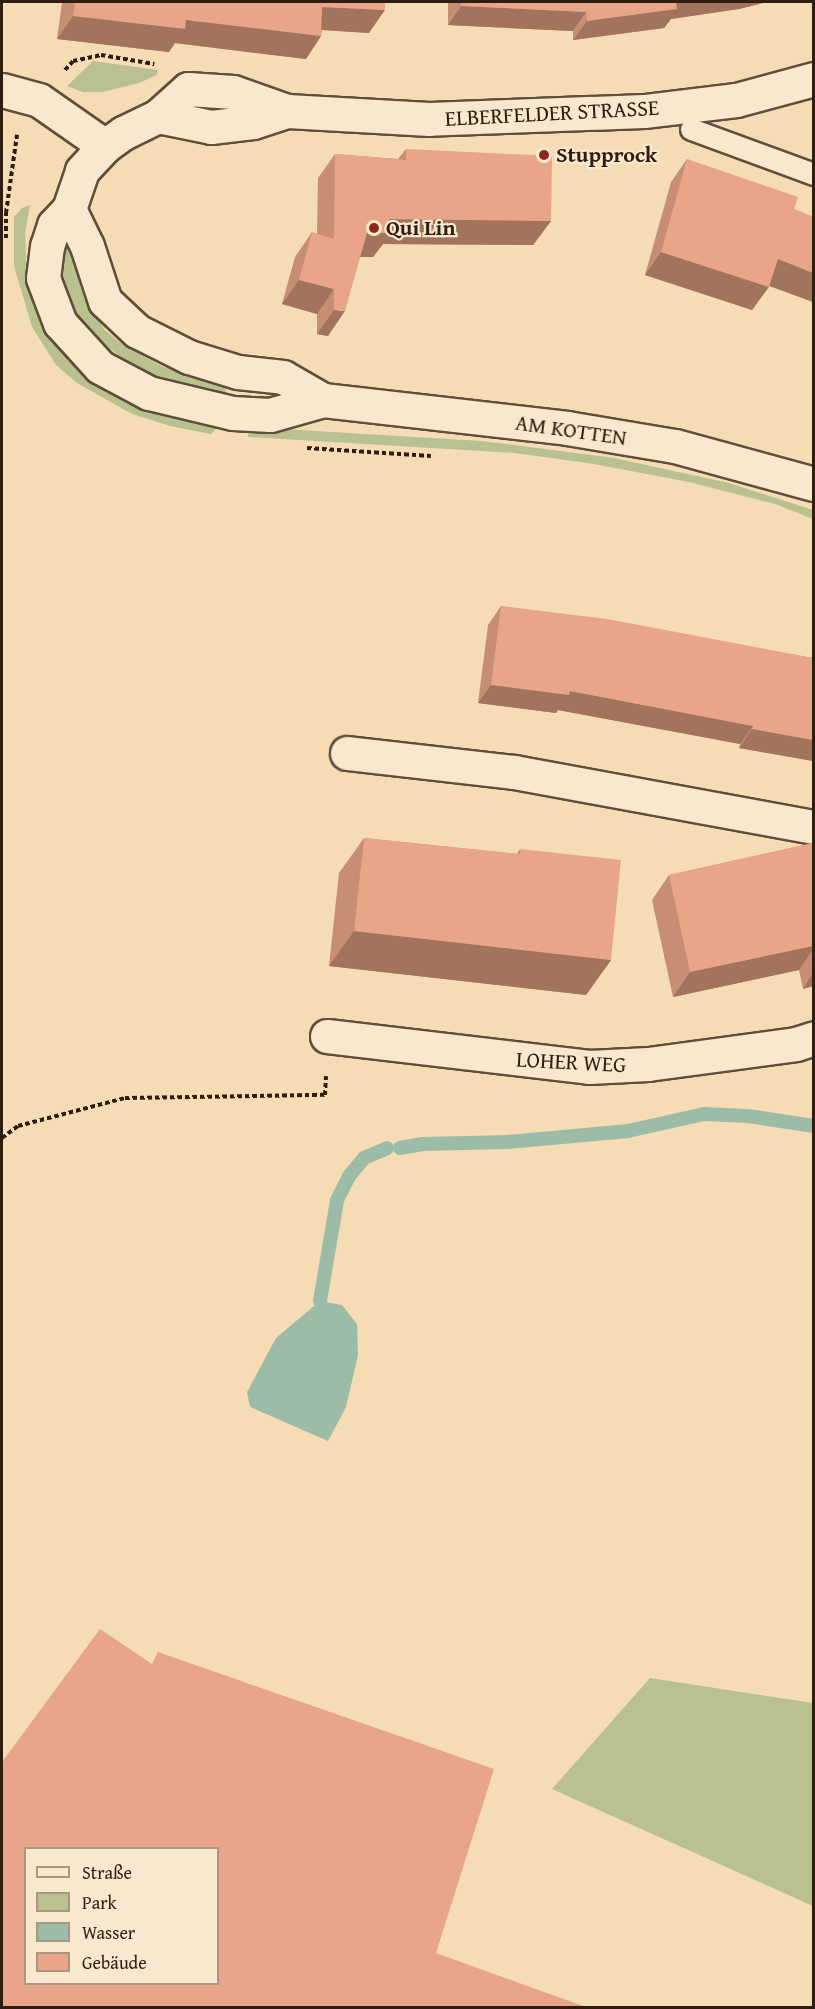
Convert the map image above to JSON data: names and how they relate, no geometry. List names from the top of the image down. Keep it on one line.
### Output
{"streets":{"main road":["ELBERFELDER STRASSE","AM KOTTEN","LOHER WEG"]},"crossings":[["ELBERFELDER STRASSE","AM KOTTEN"]],"places":["Stupprock","Qui Lin"],"legend":["Straße","Park","Wasser","Gebäude"]}
